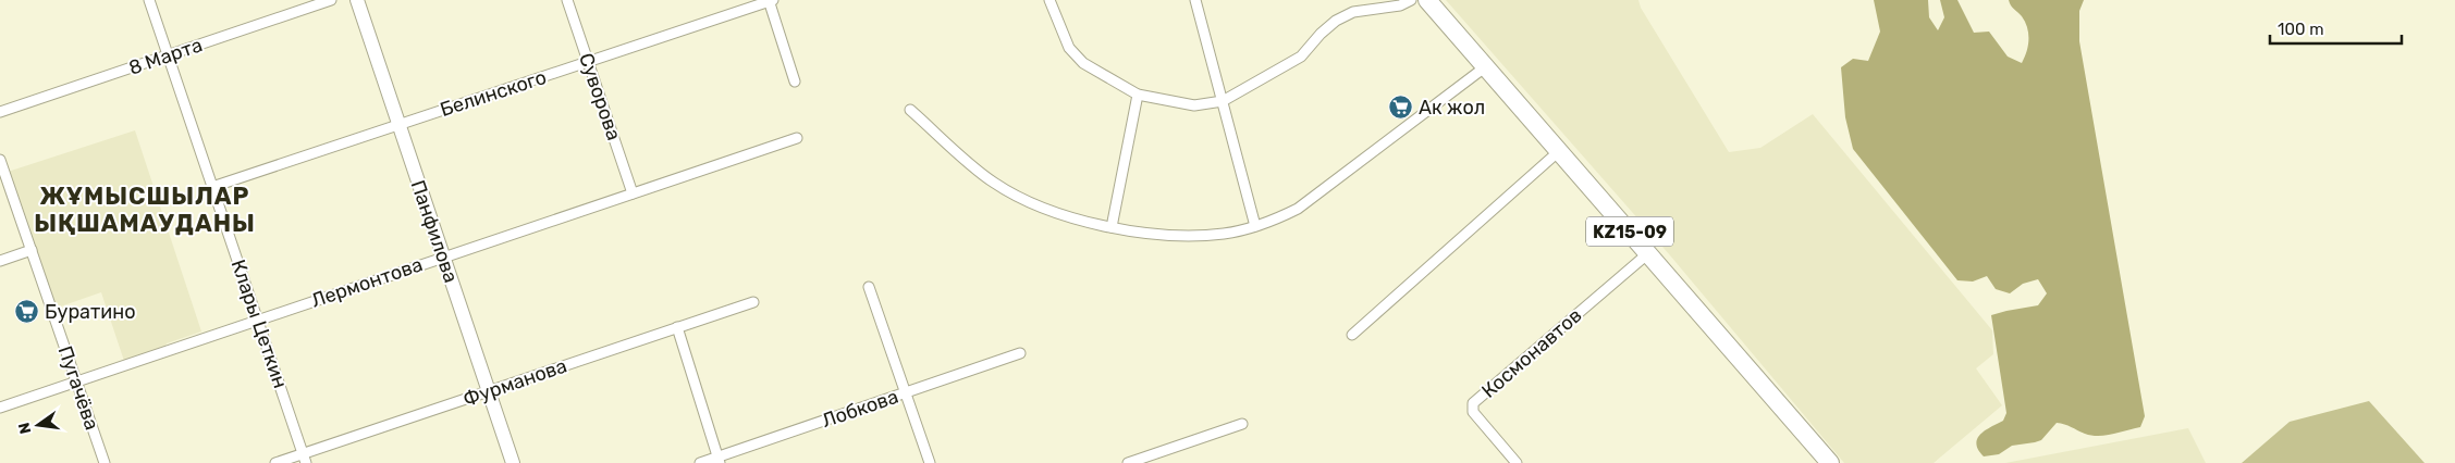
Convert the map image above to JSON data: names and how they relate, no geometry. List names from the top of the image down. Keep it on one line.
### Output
{"streets":{"highway":["KZ15-09"],"street":["8 Марта","Белинского","Суворова","Панфилова","Лермонтова","Клары Цеткин","Космонавтов","Фурманова","Пугачёва","Лобкова"]},"crossings":[["8 Марта","Клары Цеткин"],["Белинского","Суворова"],["Белинского","Панфилова"],["Белинского","Клары Цеткин"],["Суворова","Лермонтова"],["Панфилова","Лермонтова"],["Панфилова","Фурманова"],["KZ15-09","Космонавтов"],["Лермонтова","Клары Цеткин"],["Лермонтова","Пугачёва"],["Клары Цеткин","Фурманова"]],"districts":["ЖҰМЫСШЫЛАР ЫҚШАМАУДАНЫ"],"places":{"supermarket":["Ак жол","Буратино"]},"scale_bar":"100 m","north":"left"}
